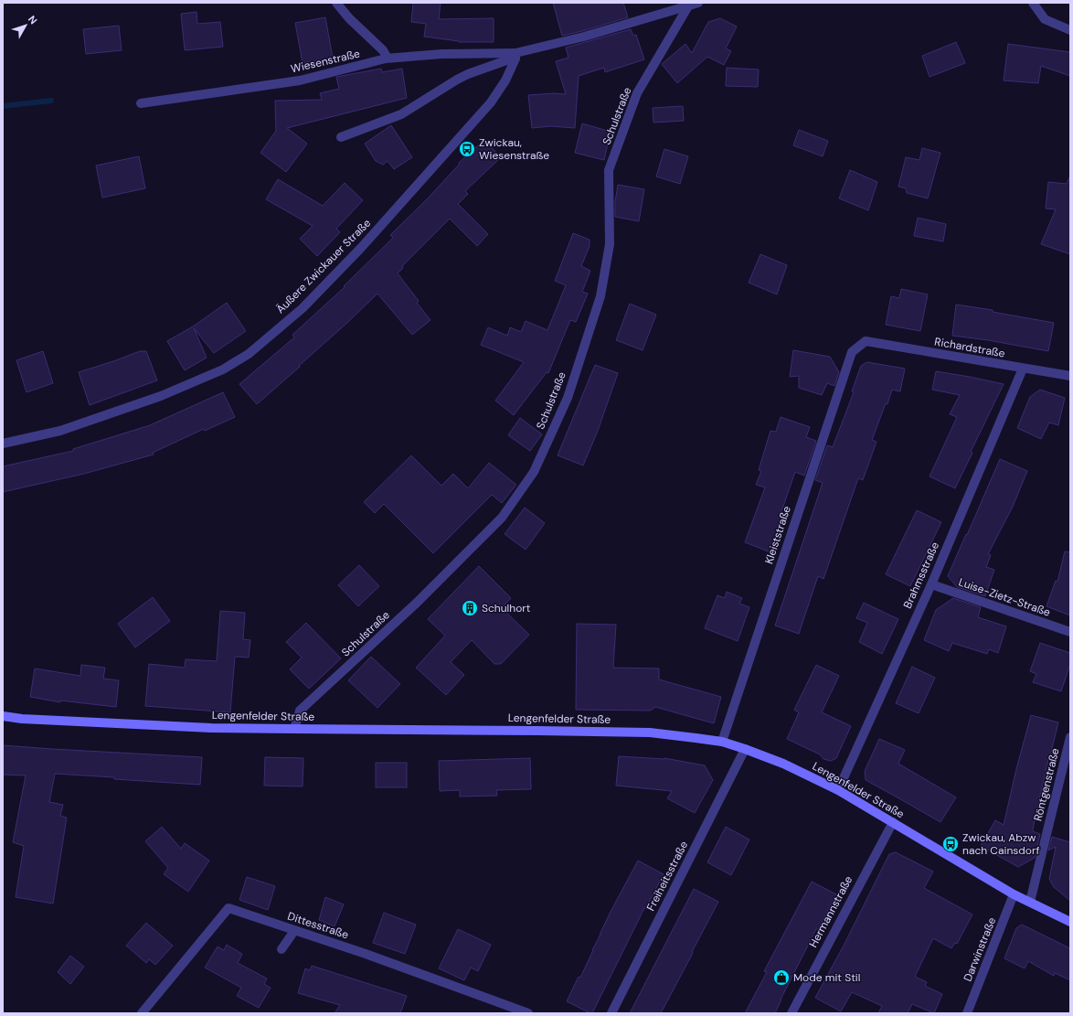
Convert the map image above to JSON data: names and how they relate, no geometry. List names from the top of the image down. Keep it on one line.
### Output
{"streets":{"main road":["Lengenfelder Straße"],"street":["Wiesenstraße","Schulstraße","Äußere Zwickauer Straße","Richardstraße","Kleiststraße","Brahmsstraße","Luise-Zietz-Straße","Röntgenstraße","Freiheitsstraße","Hermannstraße","Dittesstraße","Darwinstraße"]},"crossings":[["Wiesenstraße","Äußere Zwickauer Straße"],["Schulstraße","Lengenfelder Straße"],["Richardstraße","Kleiststraße"],["Richardstraße","Brahmsstraße"],["Kleiststraße","Lengenfelder Straße"],["Brahmsstraße","Luise-Zietz-Straße"],["Brahmsstraße","Lengenfelder Straße"],["Lengenfelder Straße","Röntgenstraße"],["Lengenfelder Straße","Freiheitsstraße"],["Lengenfelder Straße","Hermannstraße"],["Lengenfelder Straße","Darwinstraße"]],"places":{"bus stop":["Zwickau, Wiesenstraße","Zwickau, Abzw nach Cainsdorf"],"building":["Schulhort"],"shop":["Mode mit Stil"]},"north":"top right"}
